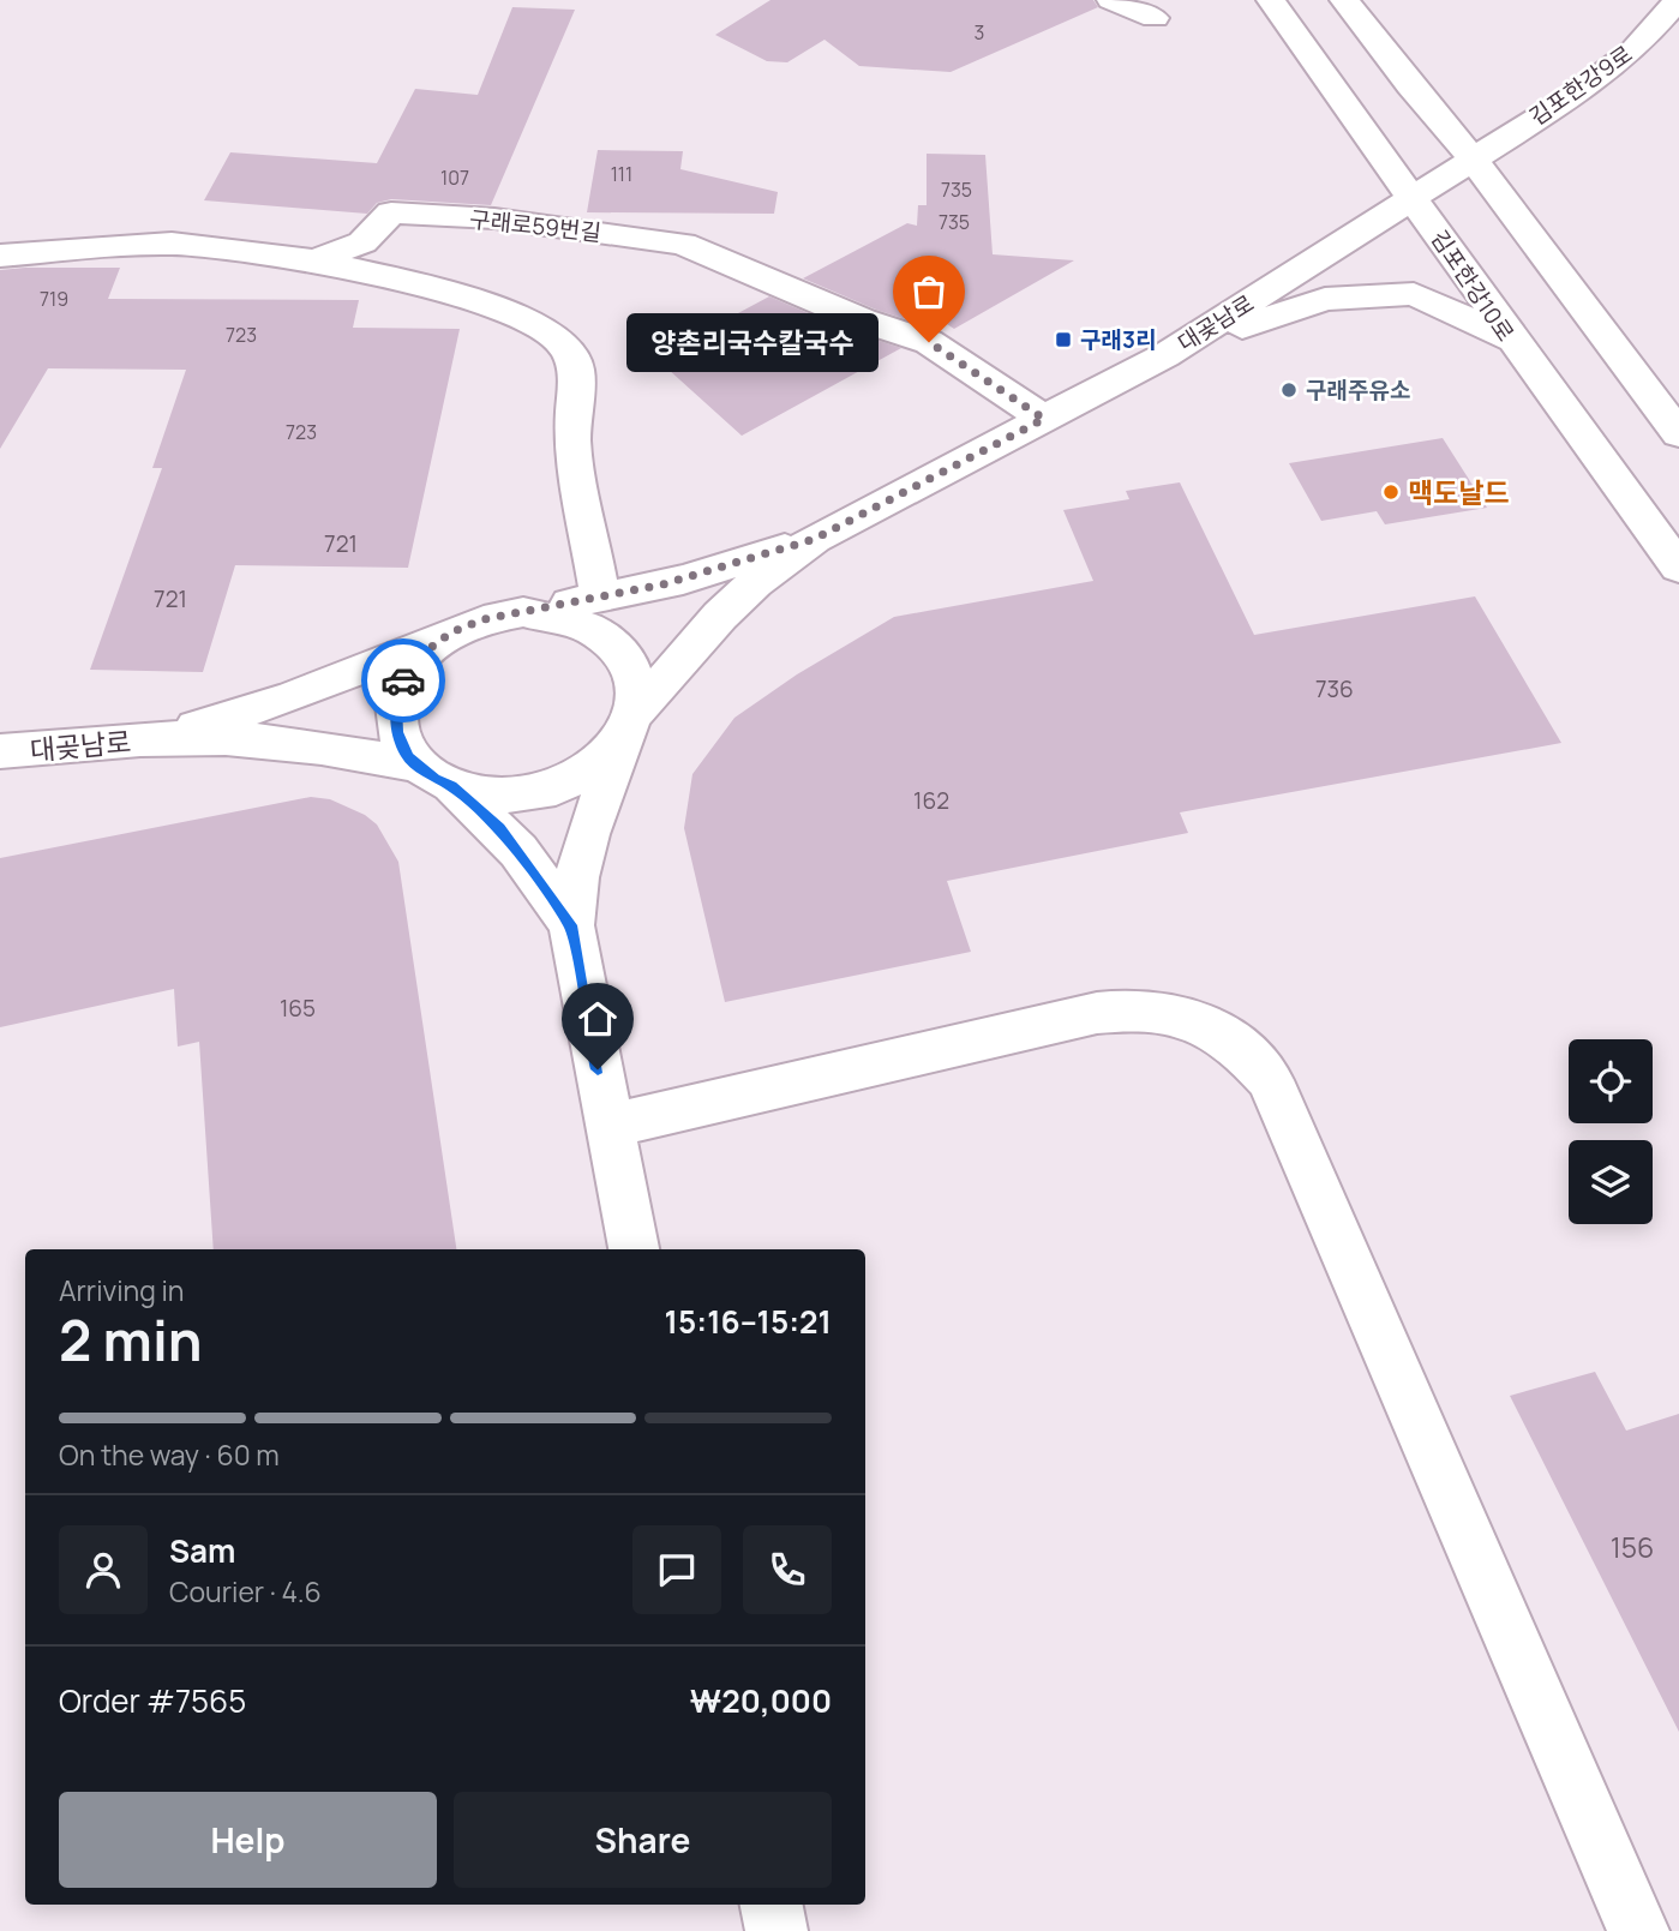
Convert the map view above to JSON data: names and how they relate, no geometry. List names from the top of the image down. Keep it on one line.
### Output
{"streets":{"street":["김포한강9로","구래로59번길","김포한강10로","대곶남로"]},"crossings":[["김포한강9로","대곶남로"],["구래로59번길","대곶남로"],["김포한강10로","대곶남로"]],"places":{"transit":["구래3리"],"other":["양촌리국수칼국수","구래주유소","맥도날드"]},"house_numbers":["3","111","107","735","735","719","723","723","721","721","736","162","165","156"],"page":{"bubble":"양촌리국수칼국수","heading":["2 min","Arriving in","15:16–15:21"],"panel":["Sam","Courier · 4.6","Order #7565","₩20,000"],"bar":"On the way · 60 m","buttons":["Help","Share"]}}
